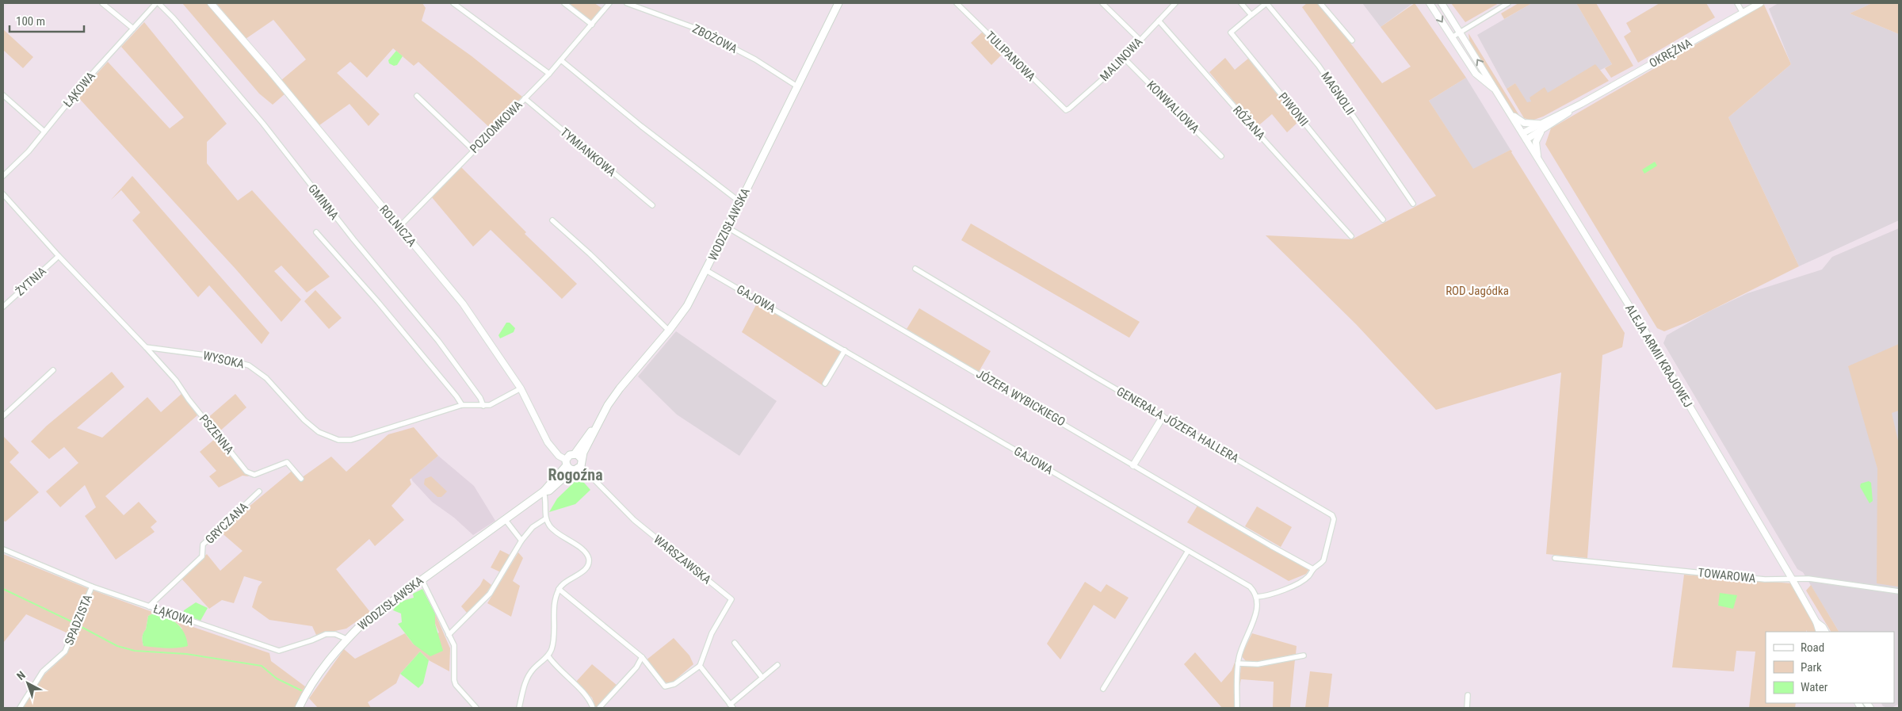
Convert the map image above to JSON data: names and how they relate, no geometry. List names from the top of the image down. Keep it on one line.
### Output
{"streets":{"main road":["WODZISŁAWSKA"],"street":["ZBOŻOWA","OKRĘŻNA","TULIPANOWA","MALINOWA","ŁĄKOWA","MAGNOLII","KONWALIOWA","PIWONII","RÓŻANA","POZIOMKOWA","TYMIANKOWA","GMINNA","ROLNICZA","ŻYTNIA","GAJOWA","ALEJA ARMII KRAJOWEJ","WYSOKA","JÓZEFA WYBICKIEGO","GENERAŁA JÓZEFA HALLERA","PSZENNA","GRYCZANA","WARSZAWSKA","TOWAROWA","SPADZISTA"]},"crossings":[["ZBOŻOWA","WODZISŁAWSKA"],["OKRĘŻNA","ALEJA ARMII KRAJOWEJ"],["TULIPANOWA","MALINOWA"],["MALINOWA","KONWALIOWA"],["MALINOWA","RÓŻANA"],["ŁĄKOWA","GMINNA"],["ŁĄKOWA","WODZISŁAWSKA"],["ŁĄKOWA","GRYCZANA"],["ŁĄKOWA","SPADZISTA"],["MAGNOLII","PIWONII"],["POZIOMKOWA","TYMIANKOWA"],["POZIOMKOWA","ROLNICZA"],["GMINNA","WYSOKA"],["WODZISŁAWSKA","ROLNICZA"],["WODZISŁAWSKA","GAJOWA"],["WODZISŁAWSKA","JÓZEFA WYBICKIEGO"],["WODZISŁAWSKA","WARSZAWSKA"],["ROLNICZA","WYSOKA"],["GAJOWA","GENERAŁA JÓZEFA HALLERA"],["ALEJA ARMII KRAJOWEJ","TOWAROWA"],["WYSOKA","PSZENNA"],["JÓZEFA WYBICKIEGO","GENERAŁA JÓZEFA HALLERA"]],"districts":["Rogoźna"],"parks":["ROD Jagódka"],"legend":["Road","Park","Water"],"scale_bar":"100 m","north":"top left"}
